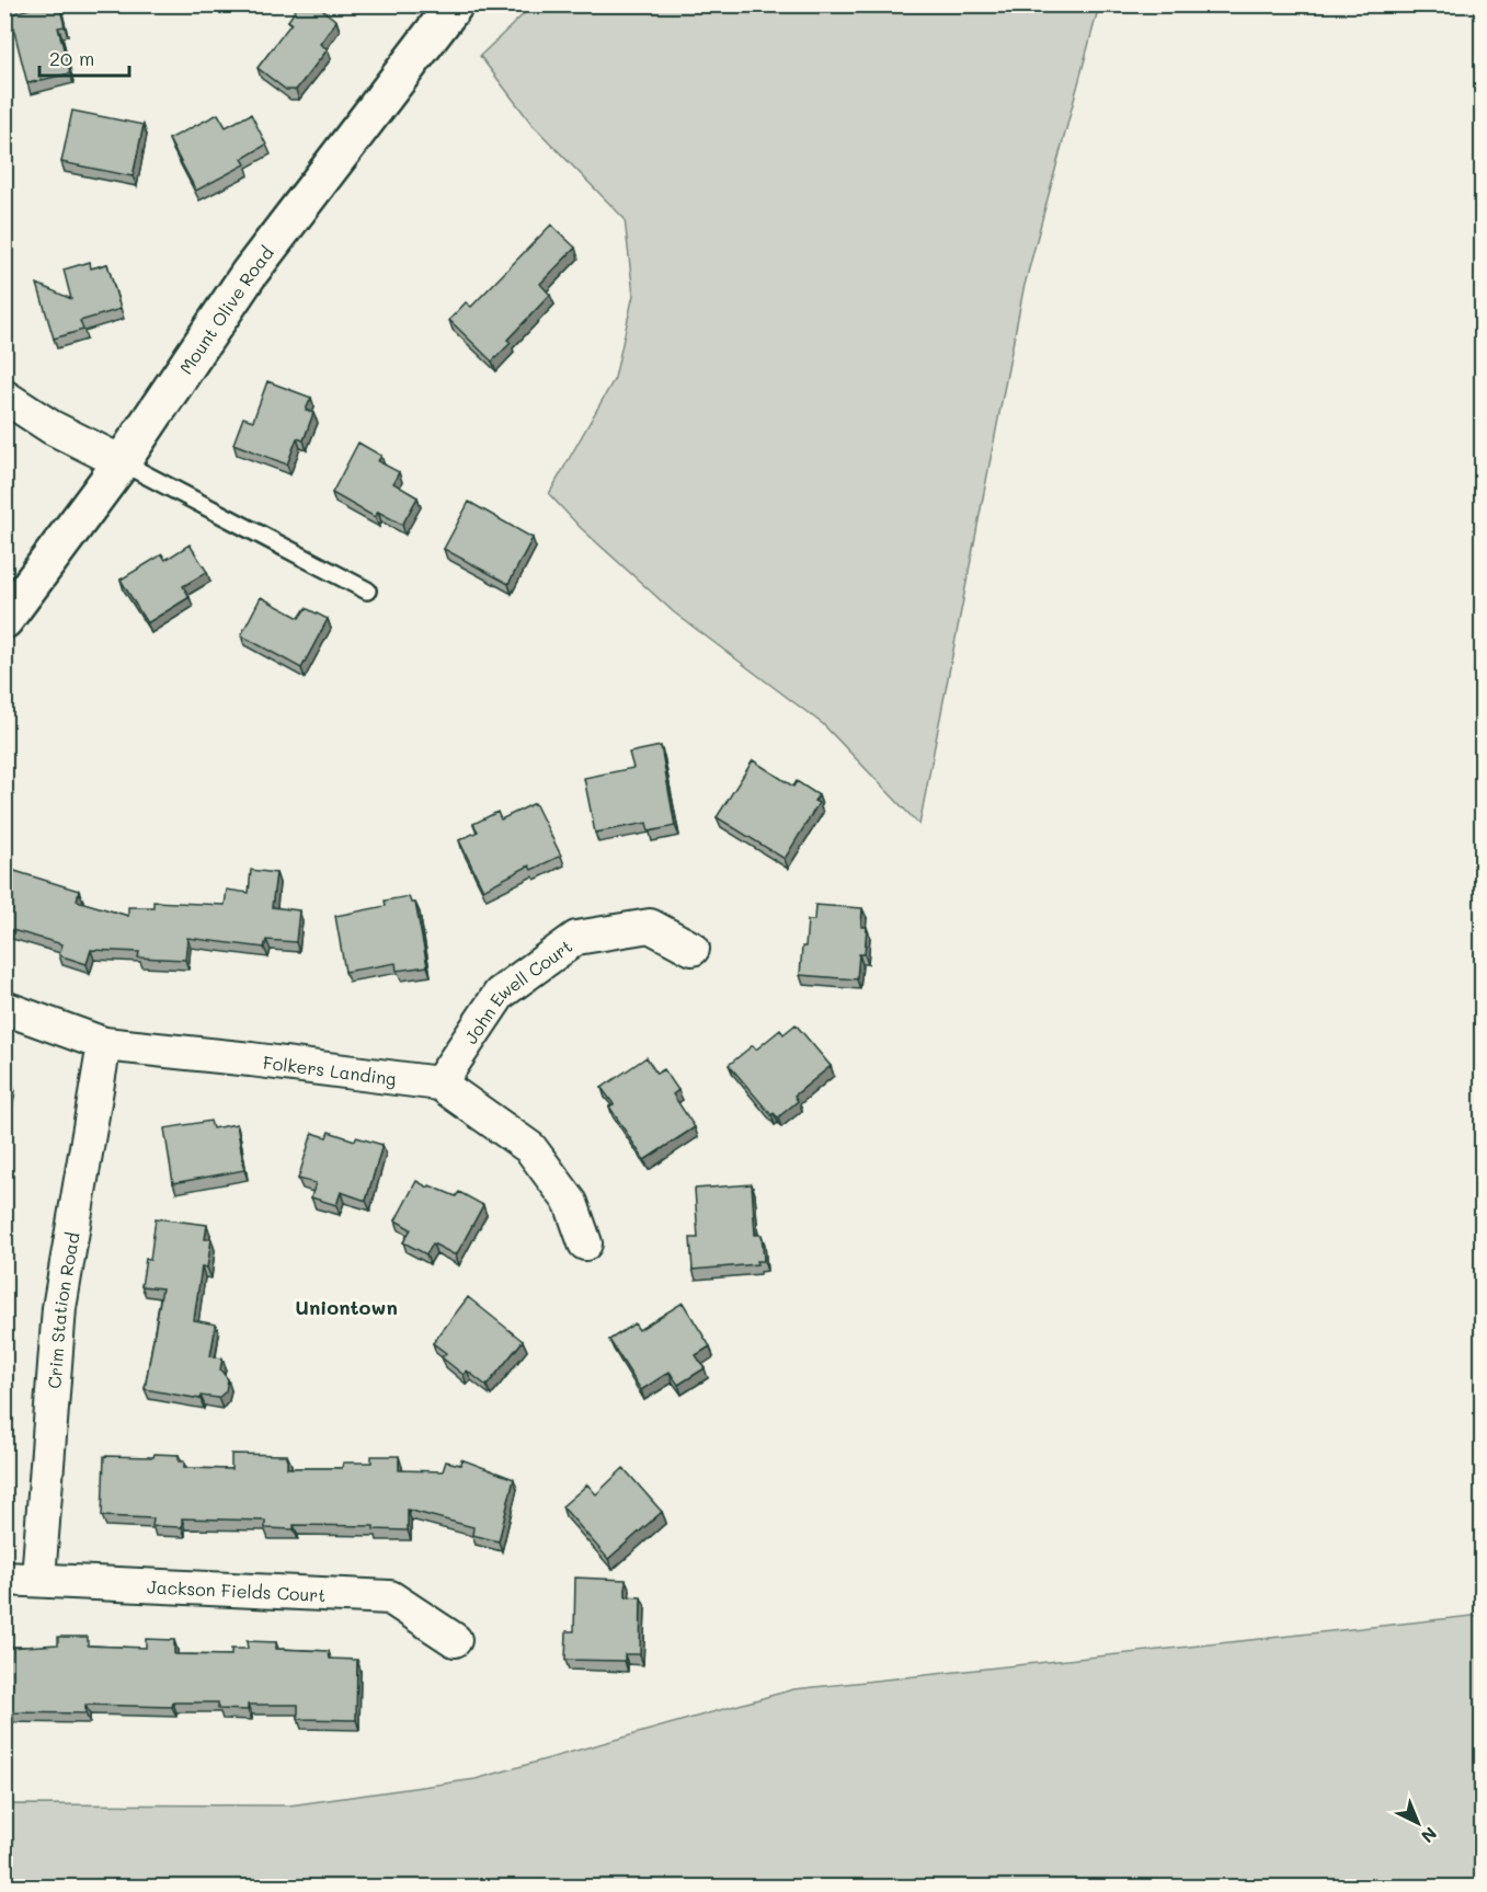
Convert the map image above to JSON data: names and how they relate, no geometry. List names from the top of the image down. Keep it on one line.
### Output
{"streets":{"street":["Mount Olive Road","John Ewell Court","Folkers Landing","Crim Station Road","Jackson Fields Court"]},"crossings":[["John Ewell Court","Folkers Landing"],["Folkers Landing","Crim Station Road"],["Crim Station Road","Jackson Fields Court"]],"districts":["Uniontown"],"scale_bar":"20 m","north":"bottom right"}
